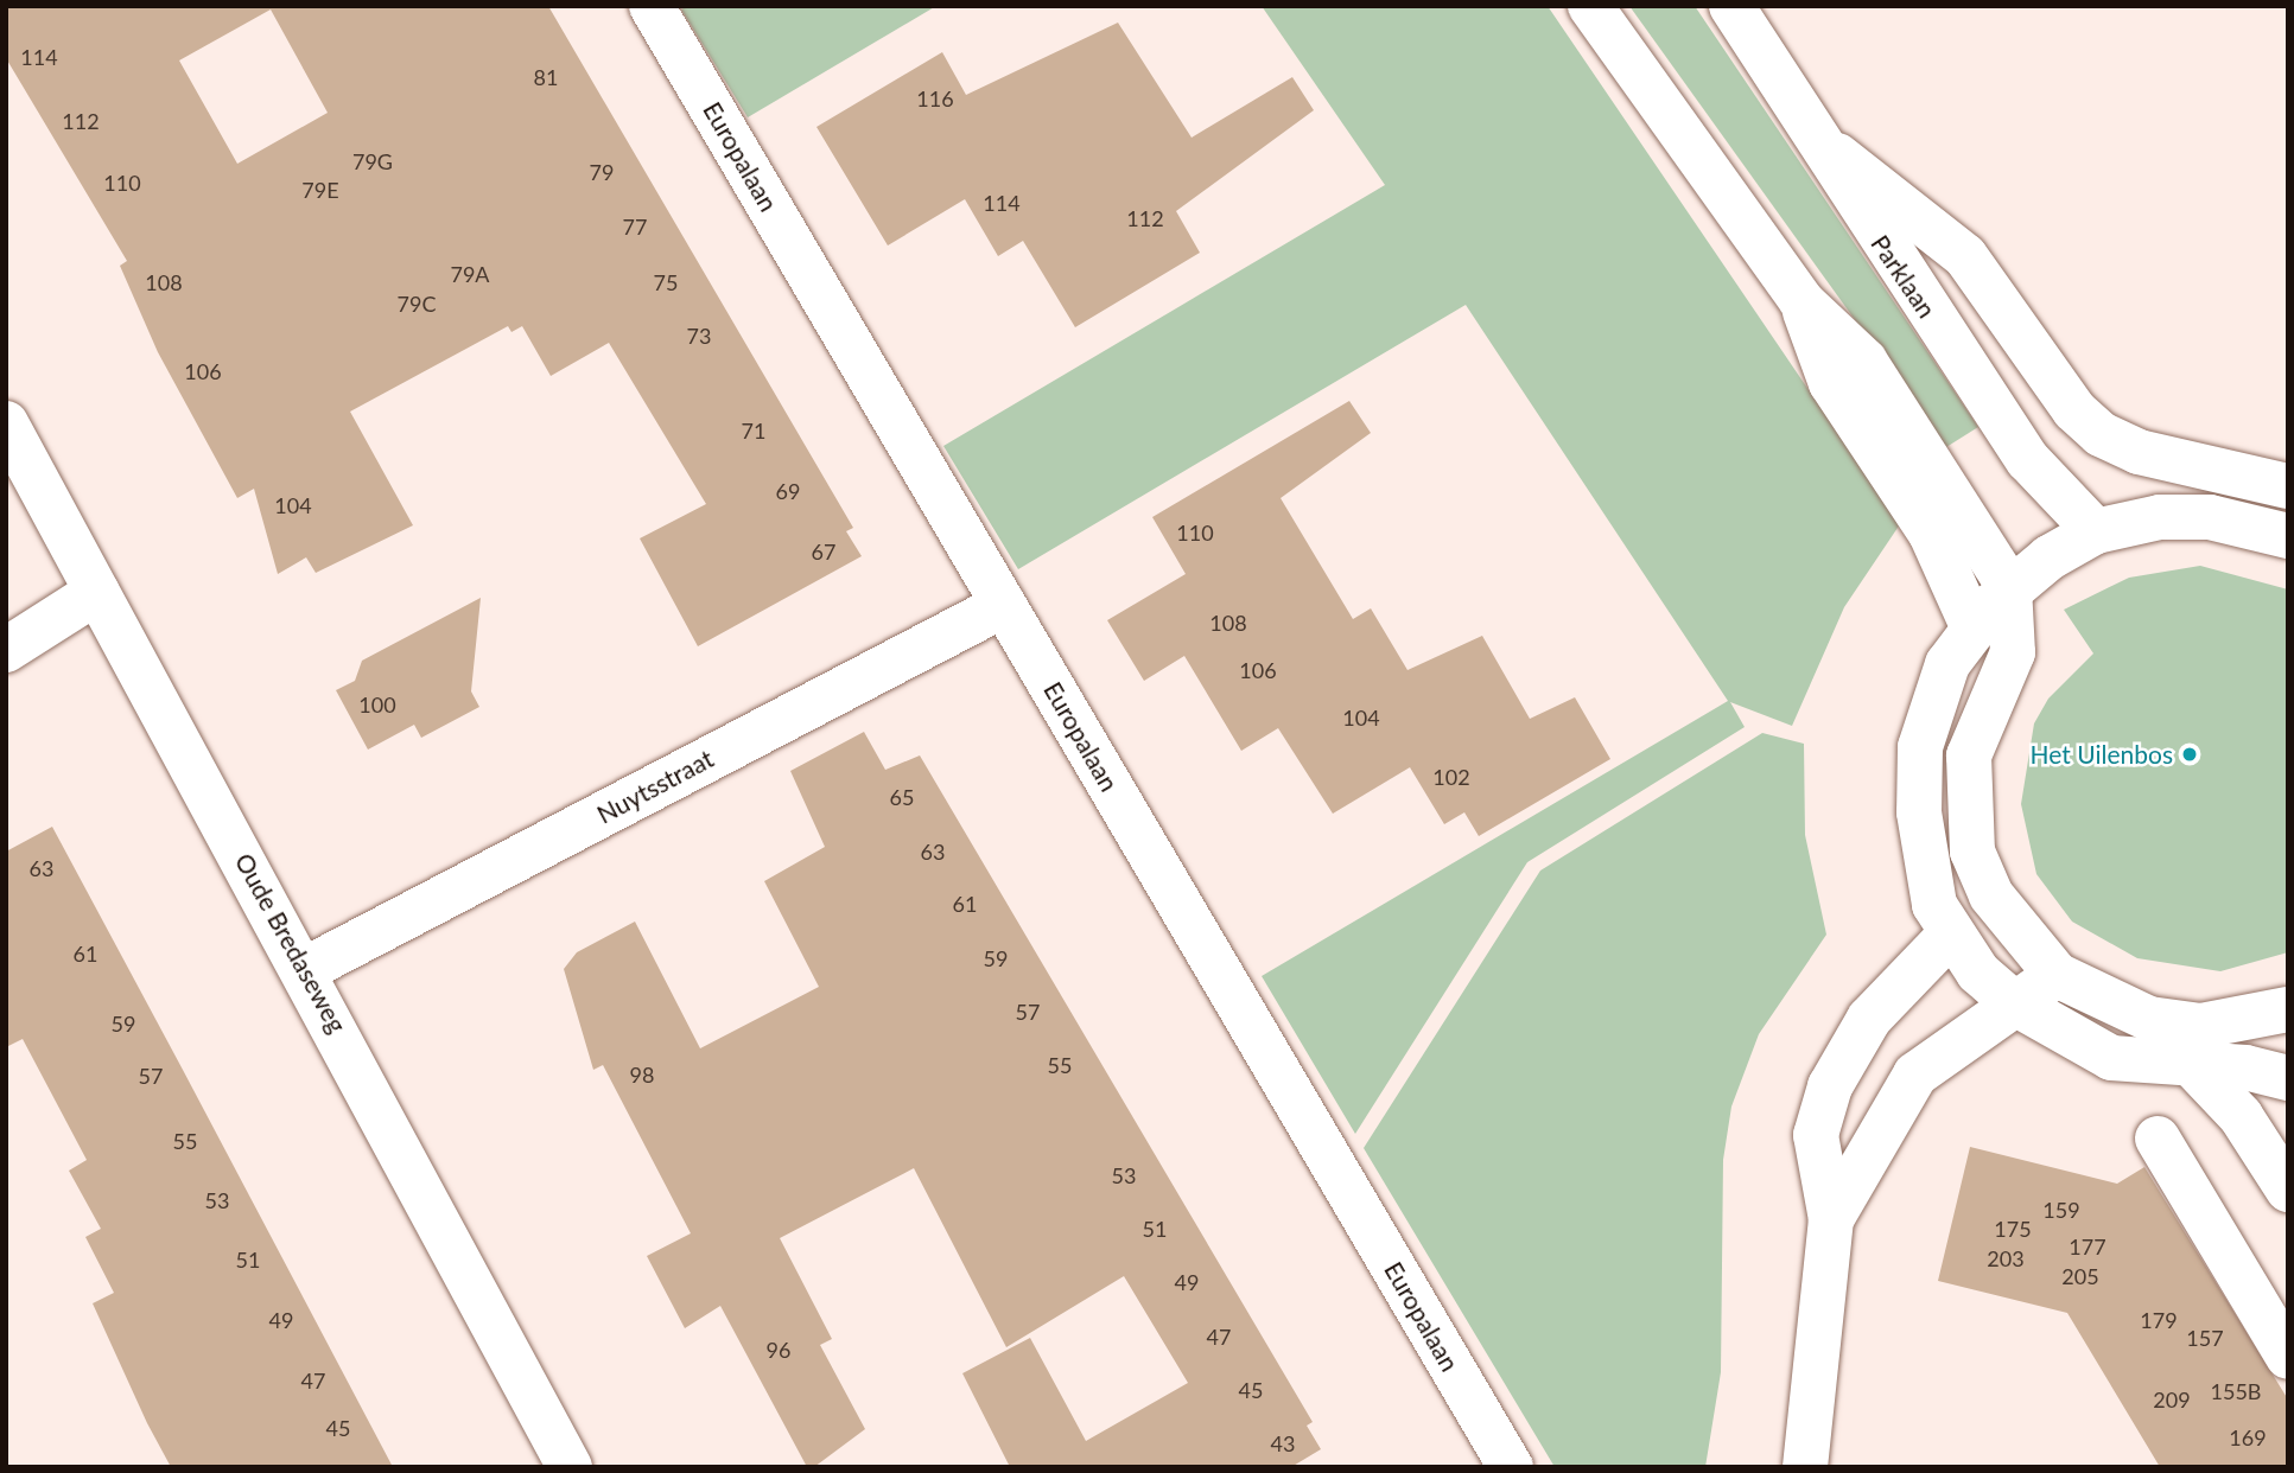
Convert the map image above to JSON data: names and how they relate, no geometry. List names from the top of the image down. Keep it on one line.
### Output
{"streets":{"street":["Europalaan","Parklaan","Nuytsstraat","Oude Bredaseweg"]},"crossings":[["Europalaan","Nuytsstraat"],["Nuytsstraat","Oude Bredaseweg"]],"places":["Het Uilenbos"],"house_numbers":["114","81","116","112","79G","79","110","79E","114","112","77","79A","108","75","79C","73","106","71","69","104","110","67","108","106","100","104","102","65","63","63","61","61","59","57","59","55","98","57","55","53","53","159","51","175","177","203","51","205","49","49","179","47","157","96","47","45","155B","209","45","169","43"]}
